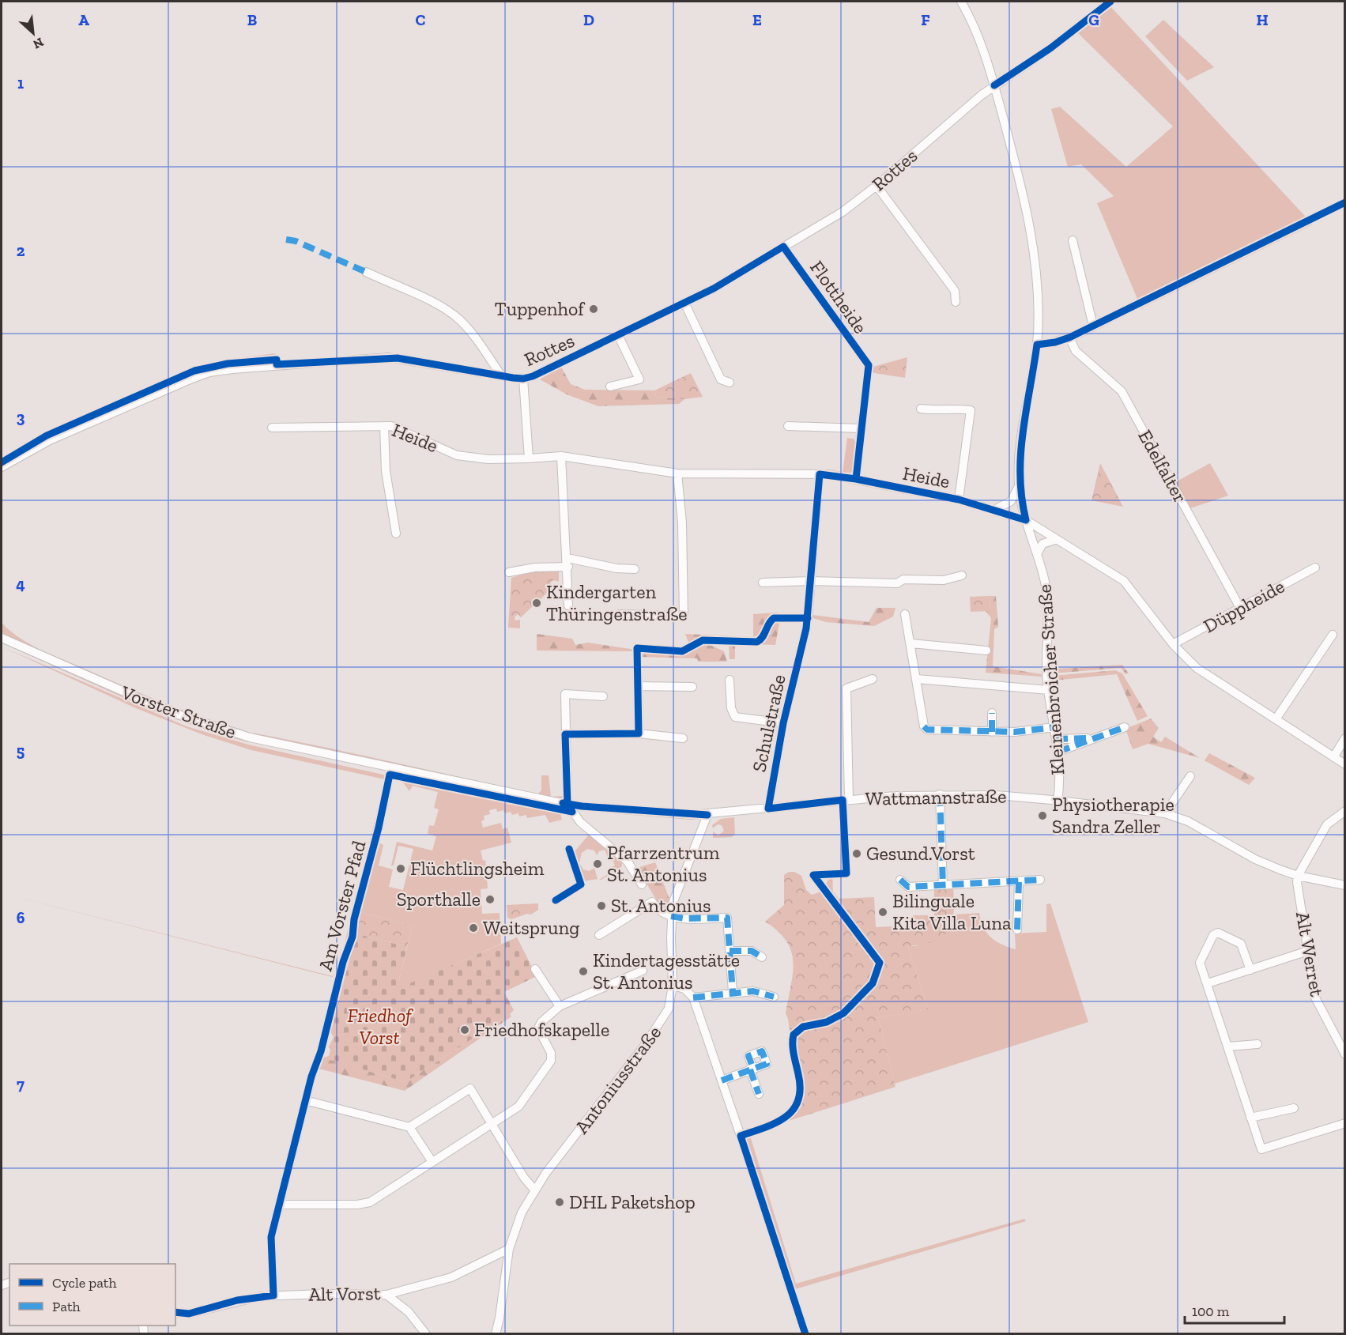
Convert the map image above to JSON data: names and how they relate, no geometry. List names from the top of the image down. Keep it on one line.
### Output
{"streets":{"street":["Rottes","Flottheide","Heide","Edelfalter","Düppheide","Kleinenbroicher Straße","Vorster Straße","Schulstraße","Wattmannstraße","Am Vorster Pfad","Alt Werret","Antoniusstraße","Alt Vorst"]},"crossings":[["Rottes","Flottheide"],["Rottes","Kleinenbroicher Straße"],["Heide","Düppheide"],["Heide","Kleinenbroicher Straße"],["Edelfalter","Düppheide"],["Kleinenbroicher Straße","Wattmannstraße"],["Vorster Straße","Wattmannstraße"],["Schulstraße","Wattmannstraße"],["Wattmannstraße","Am Vorster Pfad"],["Wattmannstraße","Alt Werret"],["Wattmannstraße","Antoniusstraße"],["Antoniusstraße","Alt Vorst"]],"parks":["Friedhof Vorst"],"places":["Tuppenhof","Kindergarten Thüringenstraße","Physiotherapie Sandra Zeller","Gesund.Vorst","Pfarrzentrum St. Antonius","Flüchtlingsheim","Sporthalle","St. Antonius","Bilinguale Kita Villa Luna","Weitsprung","Kindertagesstätte St. Antonius","Friedhofskapelle","DHL Paketshop"],"legend":["Cycle path","Path"],"scale_bar":"100 m","north":"bottom right","grid":{"columns":["A","B","C","D","E","F","G","H"],"rows":["1","2","3","4","5","6","7"]}}
